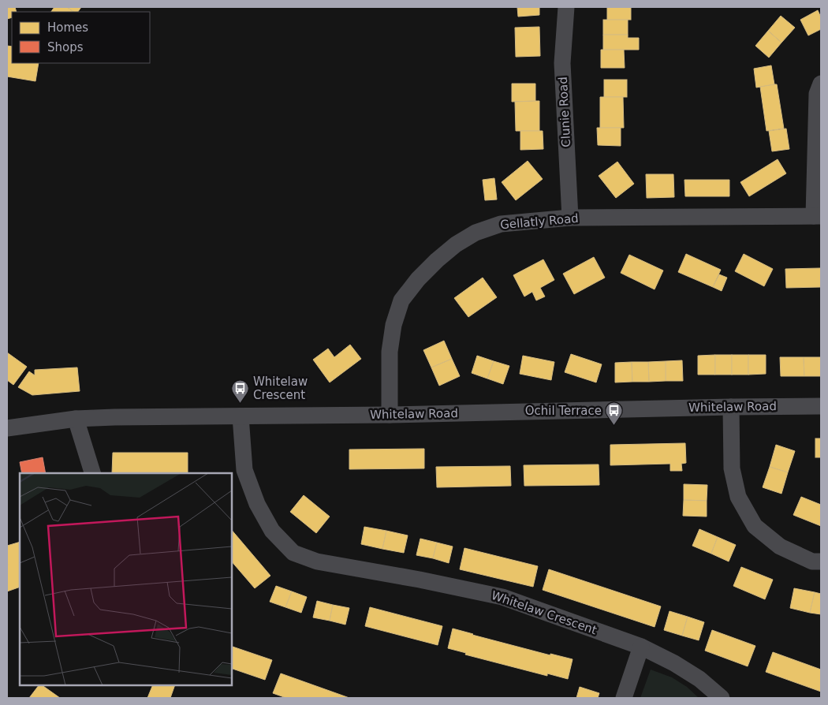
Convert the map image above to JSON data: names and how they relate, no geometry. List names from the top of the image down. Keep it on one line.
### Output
{"streets":{"street":["Clunie Road","Gellatly Road","Whitelaw Road","Whitelaw Crescent"]},"crossings":[["Clunie Road","Gellatly Road"],["Gellatly Road","Whitelaw Road"],["Whitelaw Road","Whitelaw Crescent"]],"places":{"bus stop":["Whitelaw Crescent","Ochil Terrace"]},"legend":["Homes","Shops"]}
